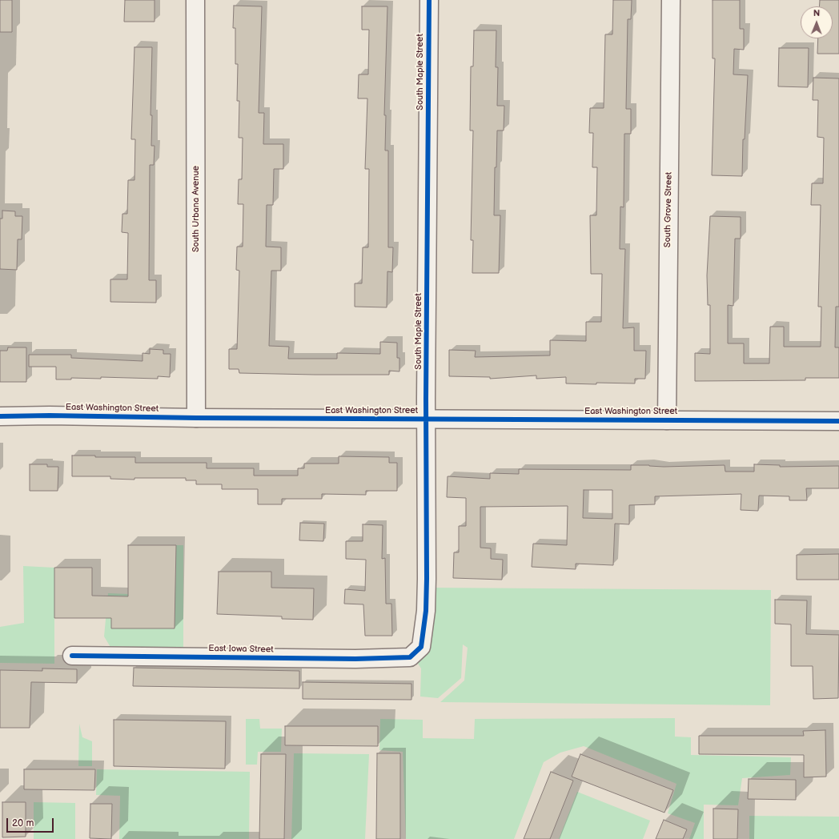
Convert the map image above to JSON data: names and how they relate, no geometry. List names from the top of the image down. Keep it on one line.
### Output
{"streets":{"street":["South Maple Street","South Urbana Avenue","South Grove Street","East Washington Street","East Iowa Street"]},"crossings":[["South Maple Street","East Washington Street"],["South Maple Street","East Iowa Street"],["South Urbana Avenue","East Washington Street"],["South Grove Street","East Washington Street"]],"scale_bar":"20 m","north":"top"}
